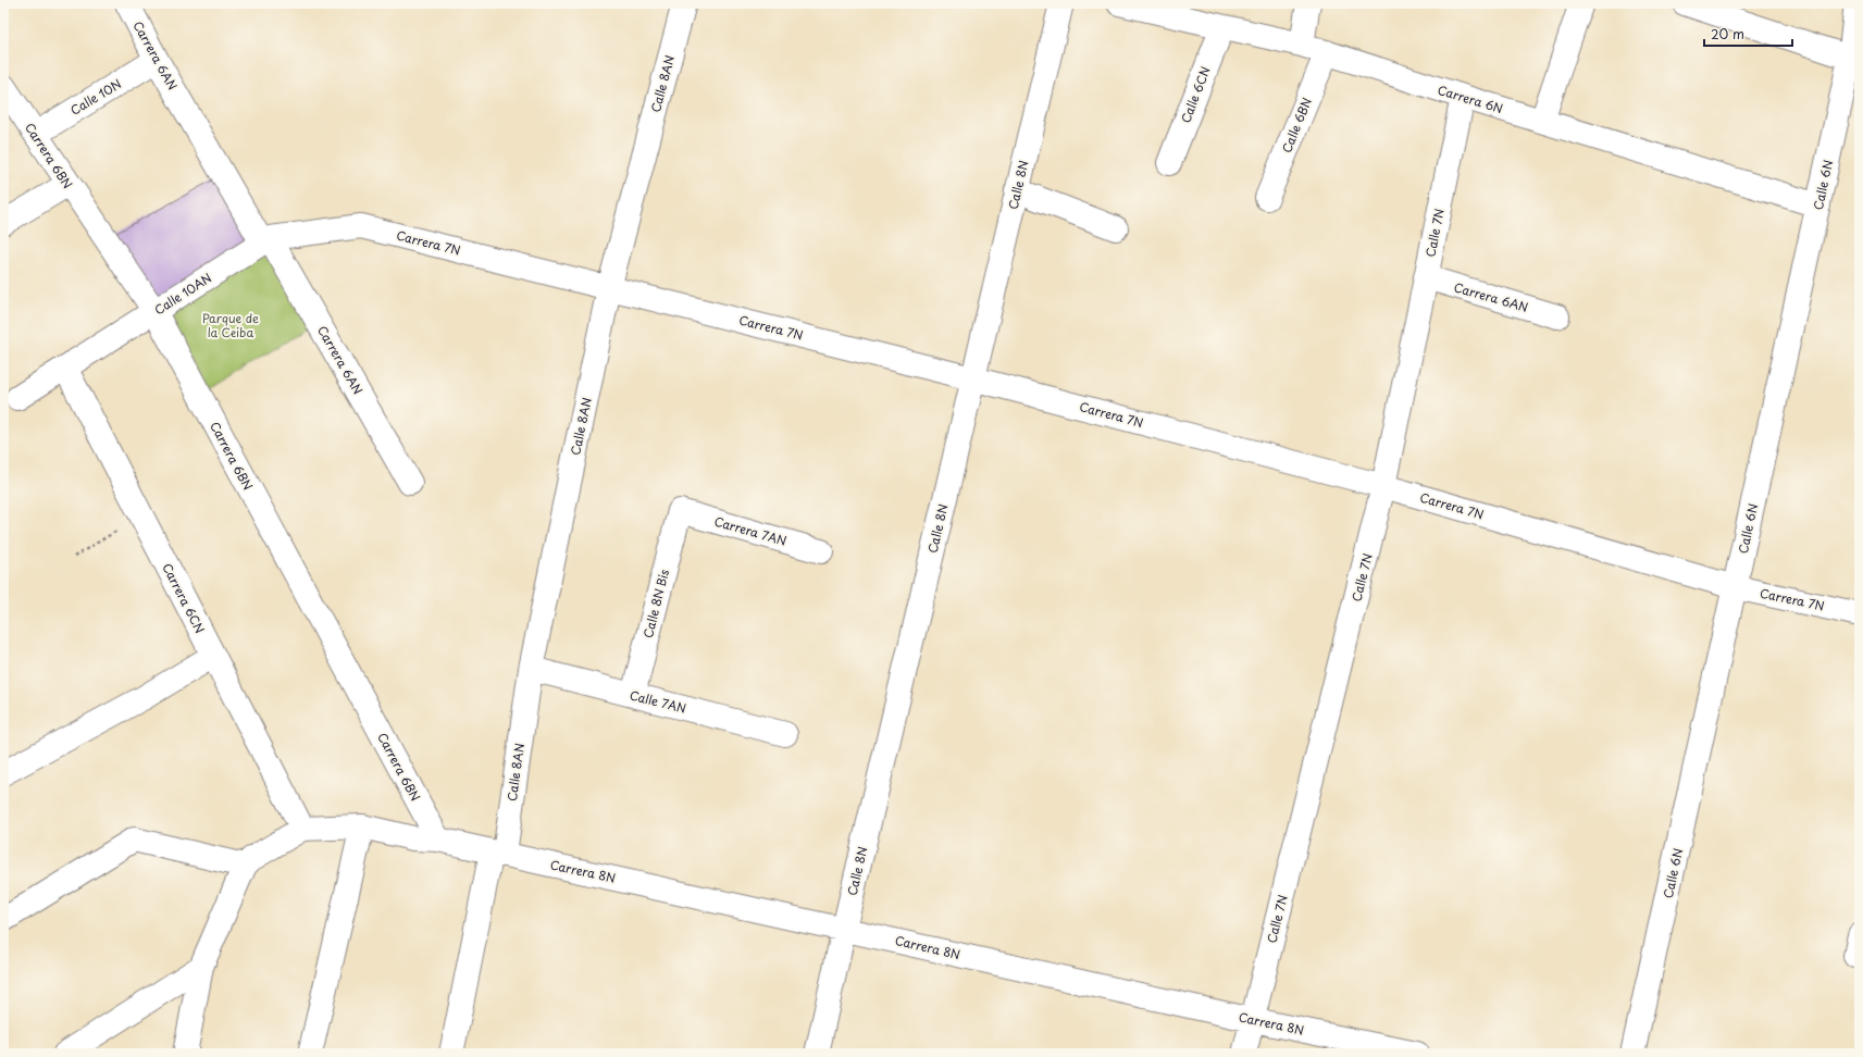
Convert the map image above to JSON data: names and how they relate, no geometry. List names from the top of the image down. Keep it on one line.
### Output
{"streets":{"street":["Carrera 6AN","Calle 8AN","Calle 6CN","Calle 10N","Carrera 6N","Calle 6BN","Carrera 6BN","Calle 8N","Calle 6N","Calle 7N","Carrera 7N","Calle 10AN","Carrera 7AN","Carrera 6CN","Calle 8N Bis","Calle 7AN","Carrera 8N"]},"crossings":[["Carrera 6AN","Calle 10N"],["Carrera 6AN","Calle 7N"],["Carrera 6AN","Calle 10AN"],["Calle 8AN","Carrera 7N"],["Calle 8AN","Calle 7AN"],["Calle 8AN","Carrera 8N"],["Calle 6CN","Carrera 6N"],["Calle 10N","Carrera 6BN"],["Carrera 6N","Calle 6BN"],["Carrera 6N","Calle 6N"],["Carrera 6N","Calle 7N"],["Carrera 6BN","Calle 10AN"],["Carrera 6BN","Carrera 8N"],["Calle 8N","Carrera 7N"],["Calle 8N","Carrera 8N"],["Calle 6N","Carrera 7N"],["Calle 7N","Carrera 7N"],["Calle 7N","Carrera 8N"],["Carrera 7N","Calle 10AN"],["Calle 10AN","Carrera 6CN"],["Carrera 7AN","Calle 8N Bis"],["Carrera 6CN","Carrera 8N"],["Calle 8N Bis","Calle 7AN"]],"parks":["Parque de la Ceiba"],"scale_bar":"20 m"}
